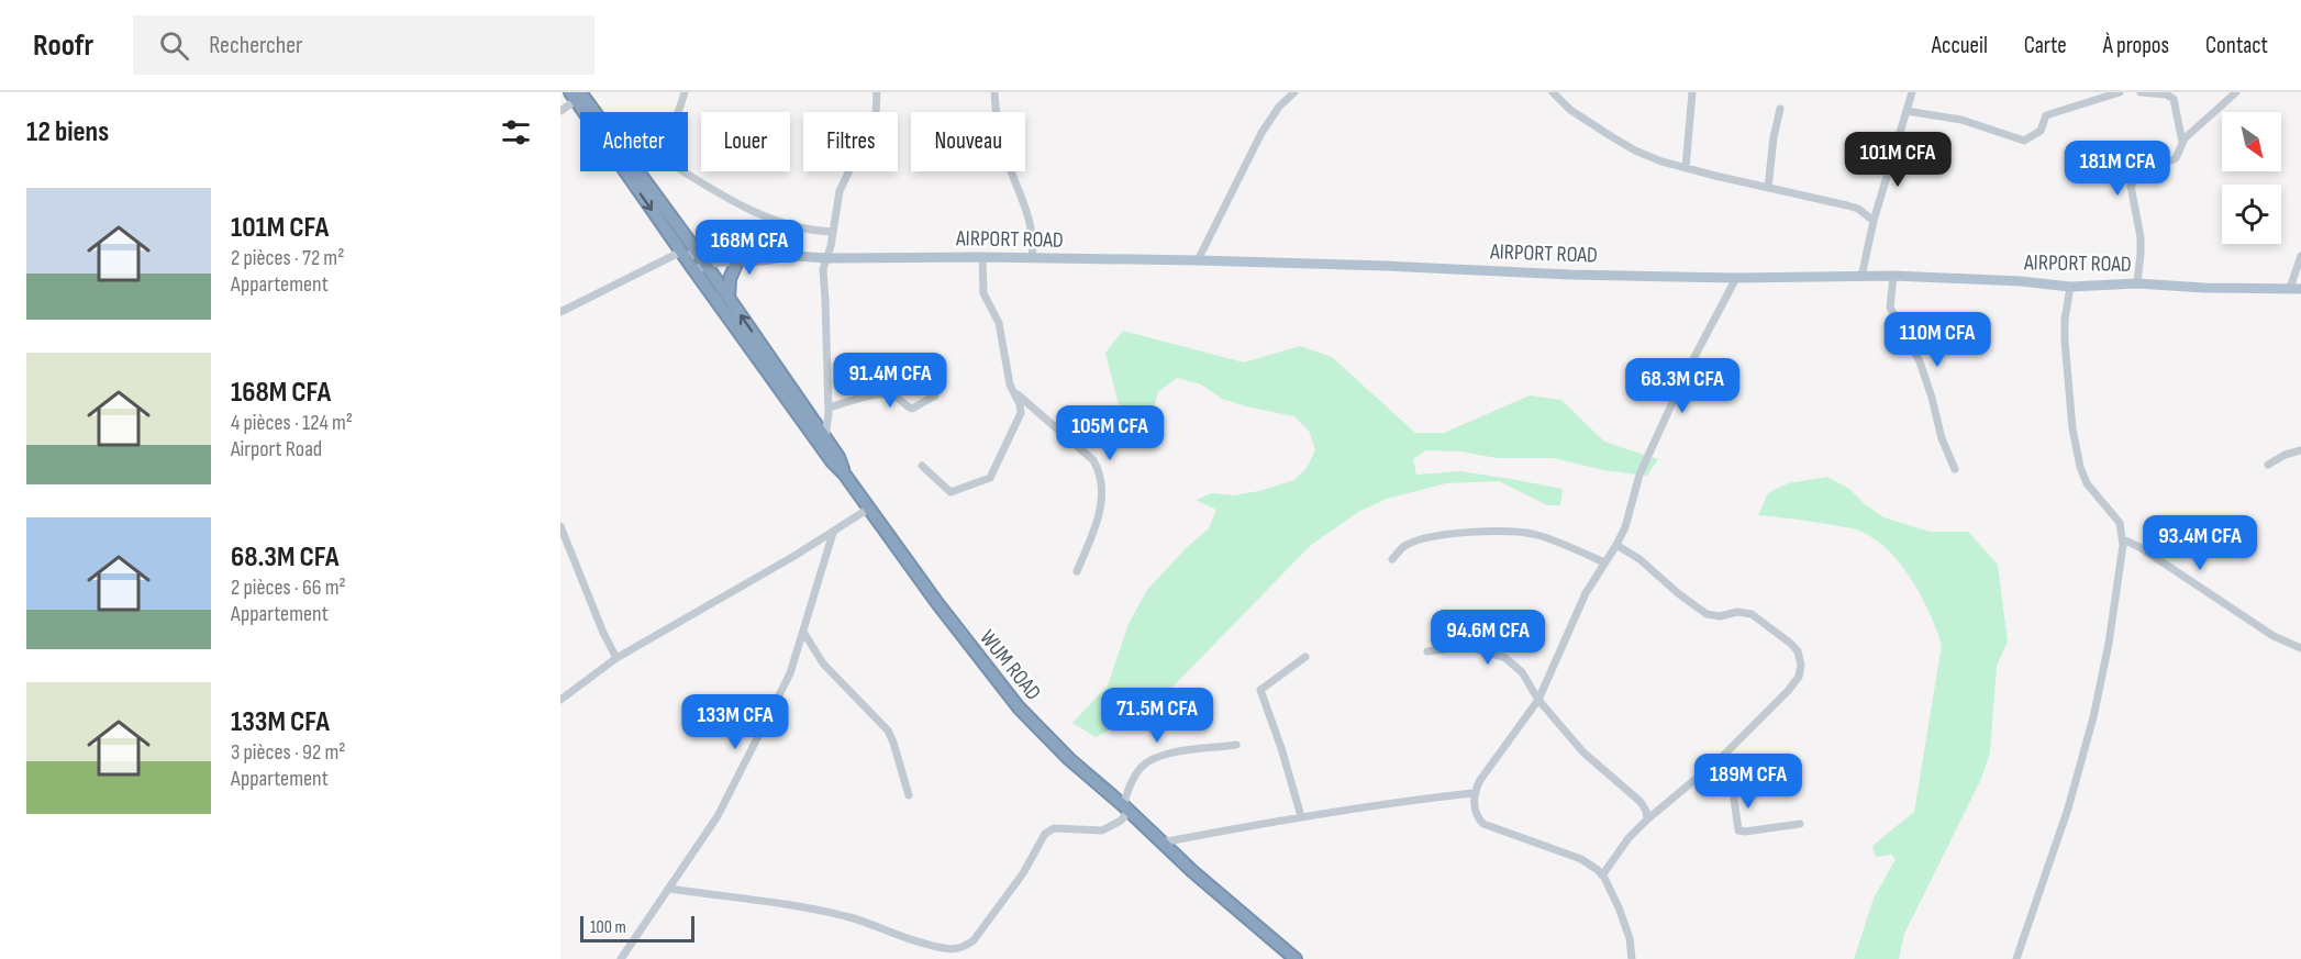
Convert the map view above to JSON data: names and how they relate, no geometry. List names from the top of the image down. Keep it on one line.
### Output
{"streets":{"highway":["WUM ROAD"],"main road":["AIRPORT ROAD"]},"crossings":[["AIRPORT ROAD","WUM ROAD"]],"scale_bar":"100 m","north":"bottom right","page":{"header":"Roofr","search":"Rechercher","nav":["Accueil","Carte","À propos","Contact"],"heading":"12 biens","chip":["Acheter","Louer","Filtres","Nouveau"],"price":["101M CFA","181M CFA","168M CFA","110M CFA","91.4M CFA","68.3M CFA","105M CFA","93.4M CFA","94.6M CFA","71.5M CFA","133M CFA","189M CFA"],"list":[{"name":"101M CFA","note":"2 pièces · 72 m² · Appartement"},{"name":"168M CFA","note":"4 pièces · 124 m² · Airport Road"},{"name":"68.3M CFA","note":"2 pièces · 66 m² · Appartement"},{"name":"133M CFA","note":"3 pièces · 92 m² · Appartement"}],"scale":"100 m"}}
